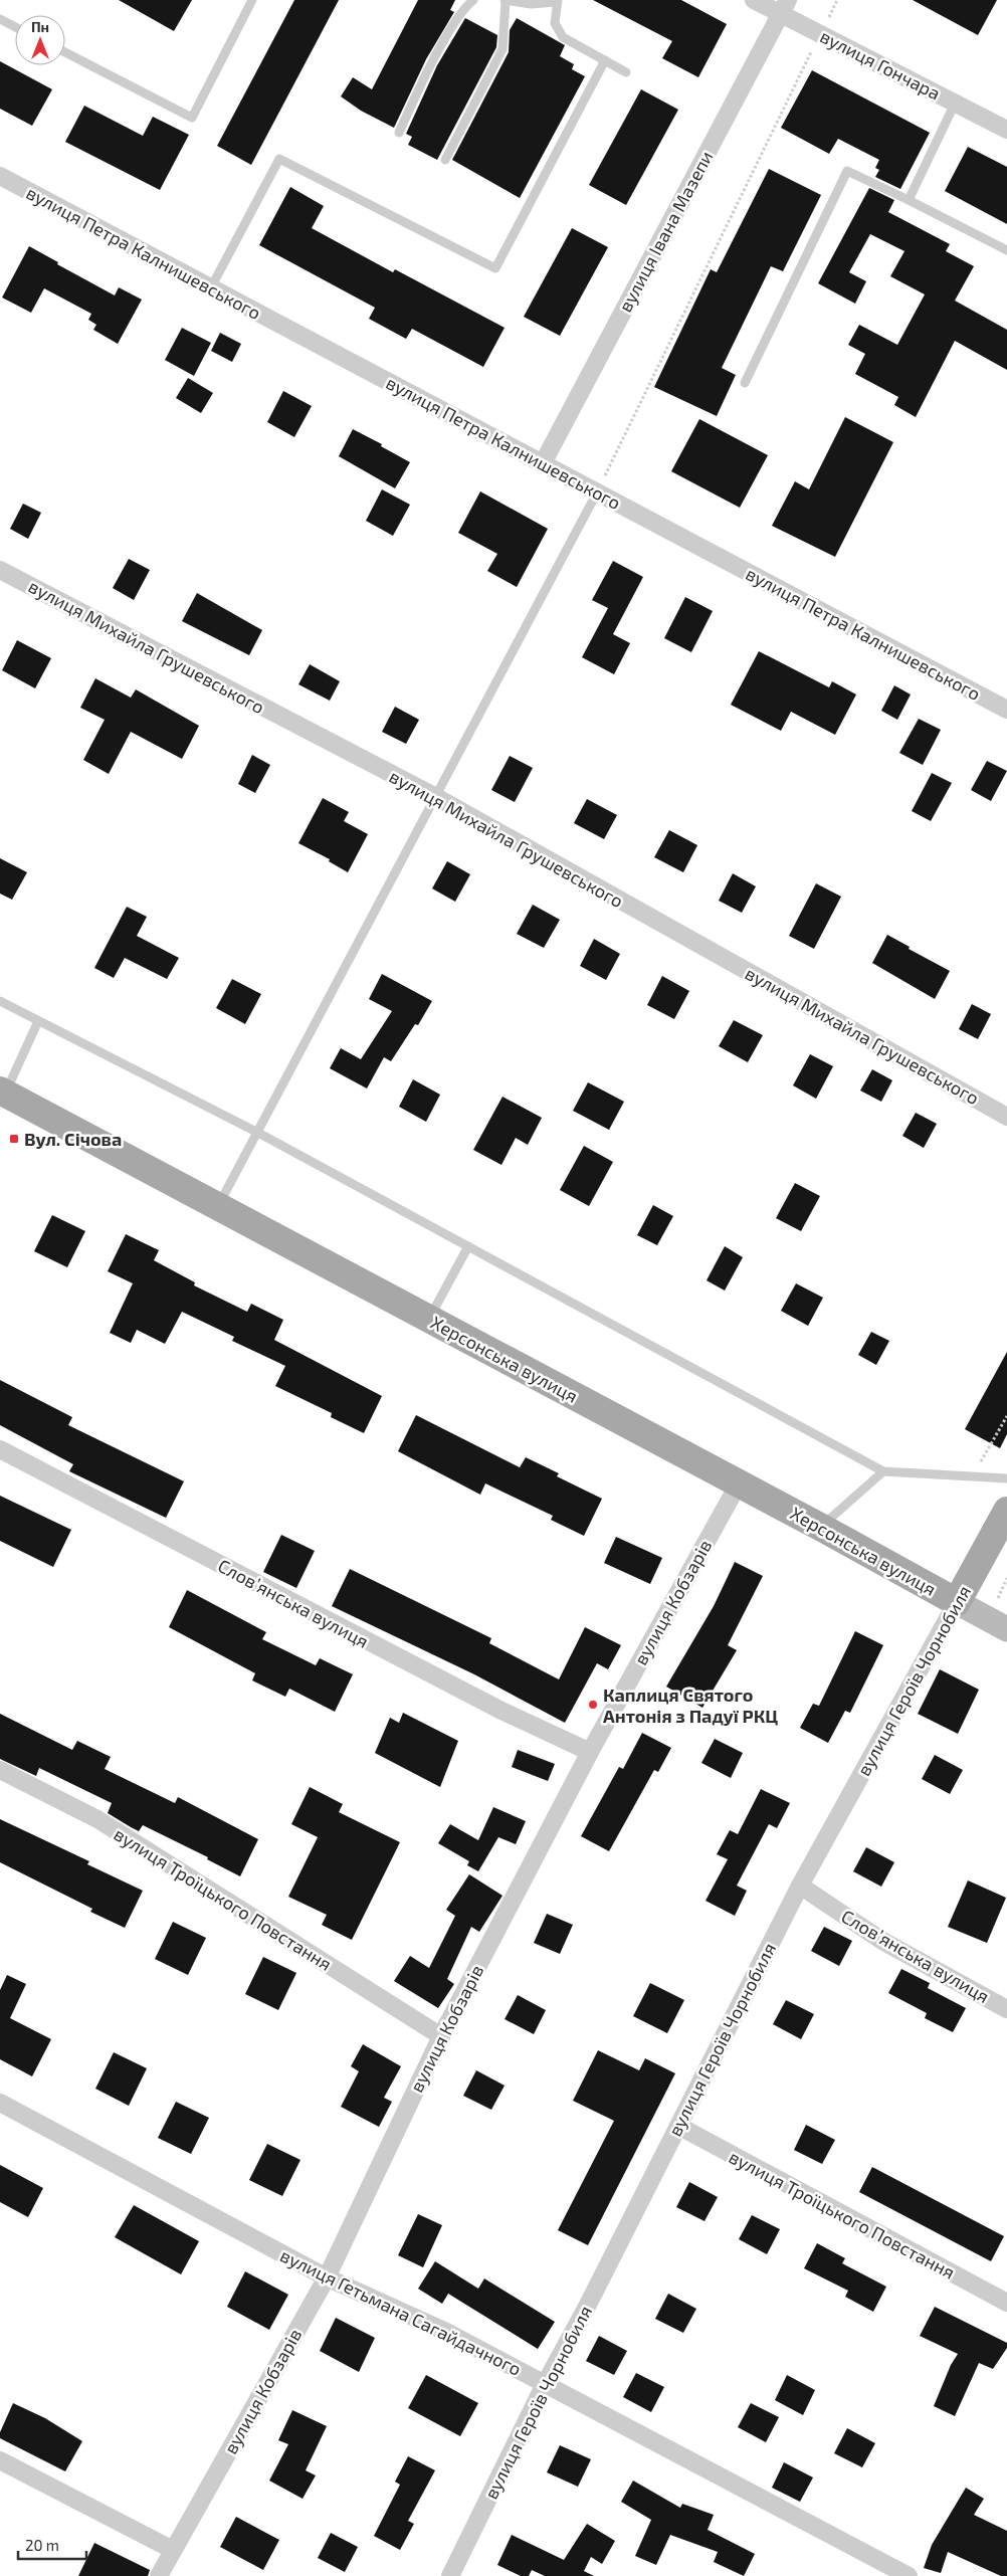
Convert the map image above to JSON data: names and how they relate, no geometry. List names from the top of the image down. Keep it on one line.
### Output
{"streets":{"main road":["Херсонська вулиця","вулиця Героїв Чорнобиля"],"street":["вулиця Гончара","вулиця Івана Мазепи","вулиця Петра Калнишевського","вулиця Михайла Грушевського","вулиця Кобзарів","Словʼянська вулиця","вулиця Троїцького Повстання","вулиця Гетьмана Сагайдачного"]},"crossings":[["вулиця Гончара","вулиця Івана Мазепи"],["вулиця Івана Мазепи","вулиця Петра Калнишевського"],["Херсонська вулиця","вулиця Кобзарів"],["Херсонська вулиця","вулиця Героїв Чорнобиля"],["вулиця Кобзарів","Словʼянська вулиця"],["вулиця Кобзарів","вулиця Троїцького Повстання"],["вулиця Кобзарів","вулиця Гетьмана Сагайдачного"],["Словʼянська вулиця","вулиця Героїв Чорнобиля"],["вулиця Героїв Чорнобиля","вулиця Троїцького Повстання"],["вулиця Героїв Чорнобиля","вулиця Гетьмана Сагайдачного"]],"places":{"transit":["Вул. Січова"],"other":["Каплиця Святого Антонія з Падуї РКЦ"]},"scale_bar":"20 m","north":"top"}
